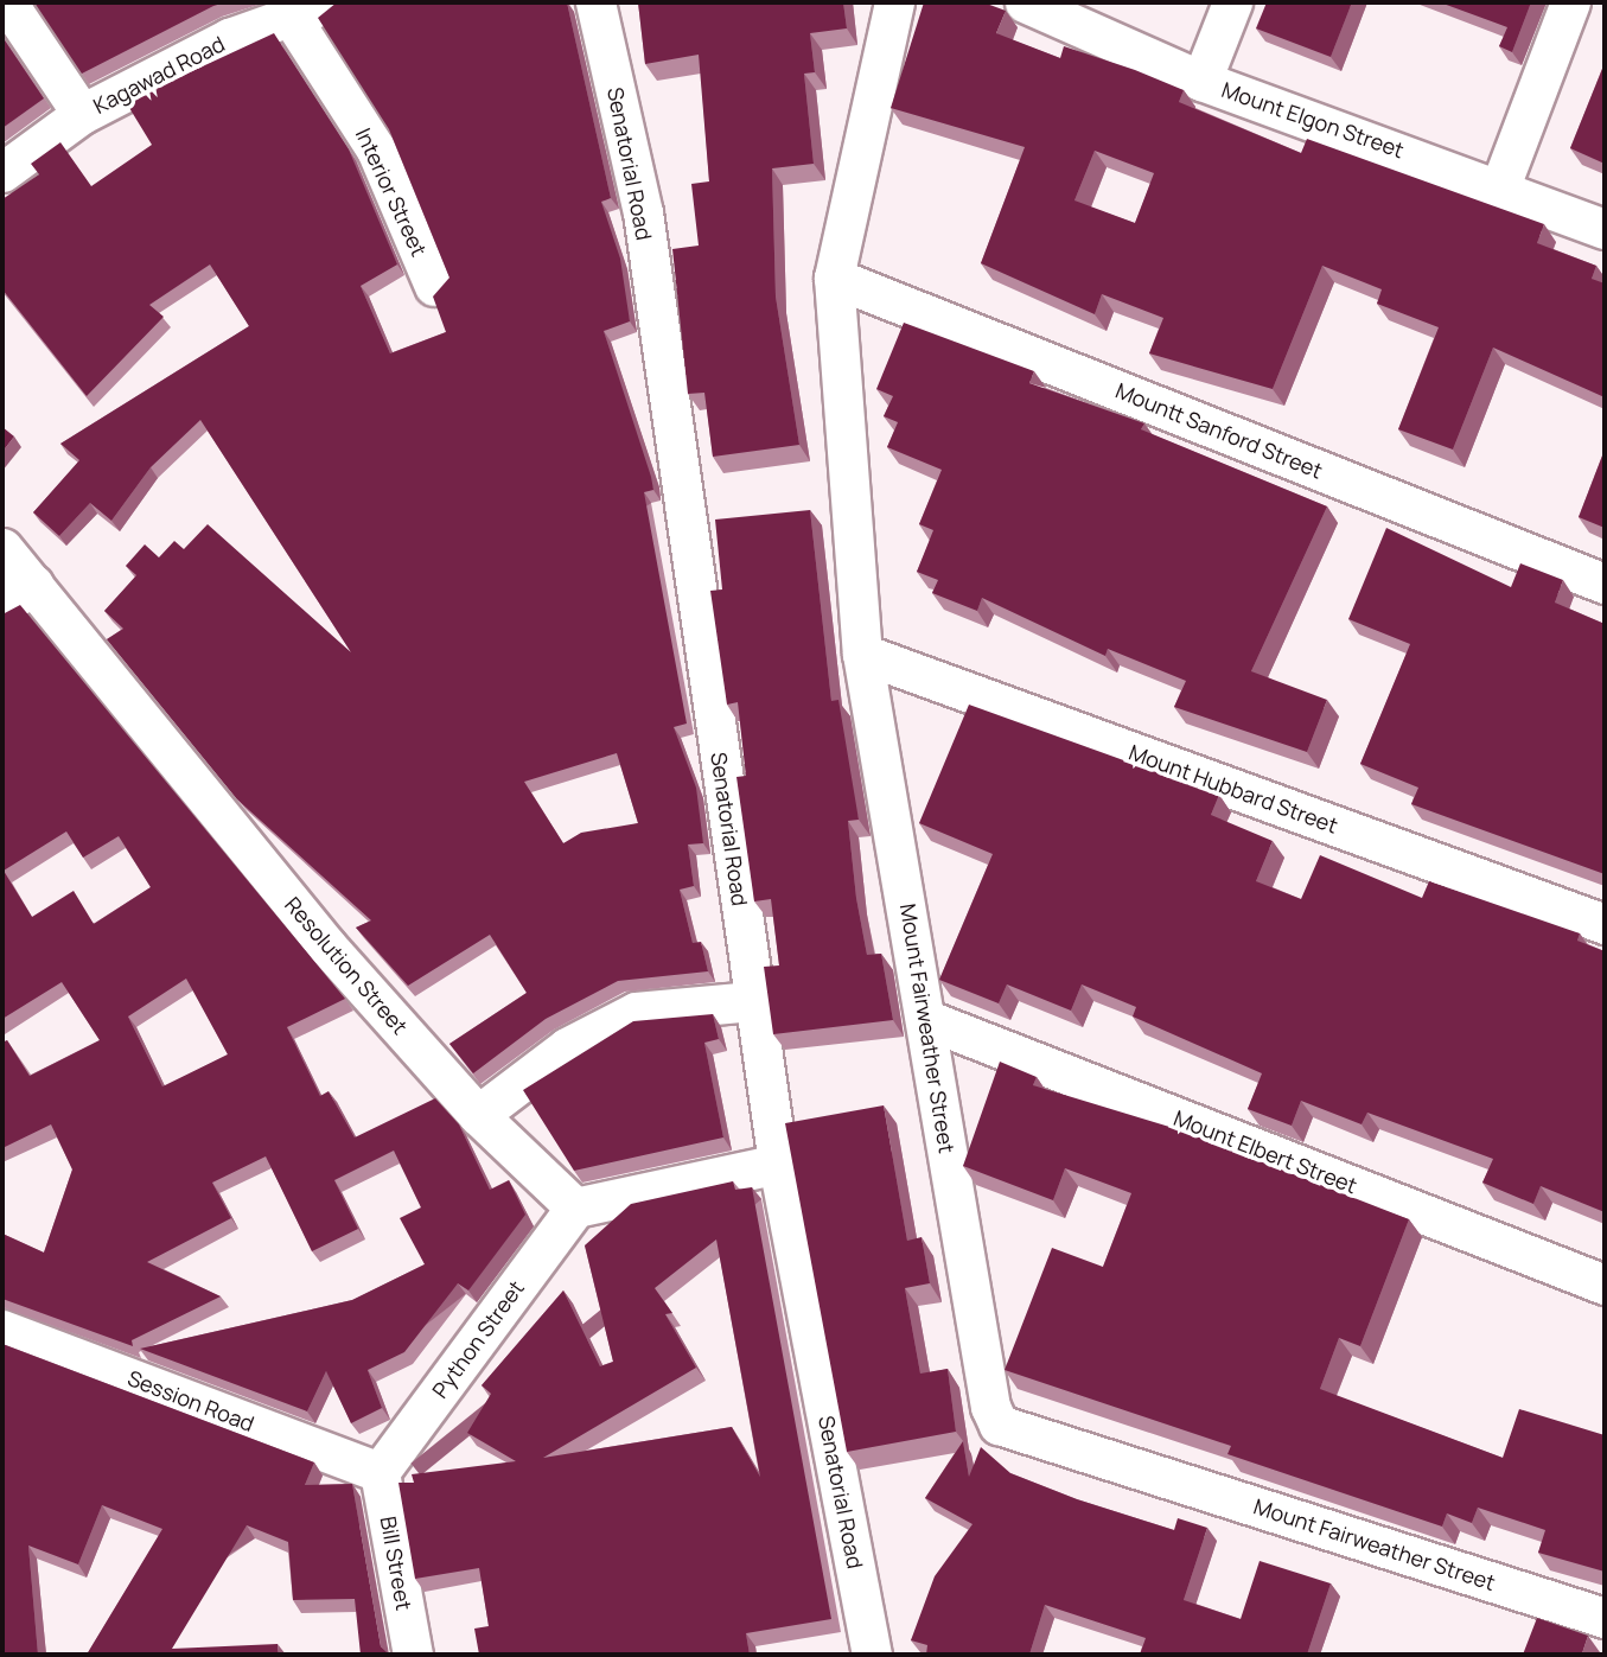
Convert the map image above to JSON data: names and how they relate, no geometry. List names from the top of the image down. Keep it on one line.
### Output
{"streets":{"street":["Kagawad Road","Mount Elgon Street","Senatorial Road","Interior Street","Mountt Sanford Street","Mount Hubbard Street","Resolution Street","Mount Fairweather Street","Mount Elbert Street","Python Street","Session Road","Bill Street"]},"crossings":[["Kagawad Road","Interior Street"],["Mountt Sanford Street","Mount Fairweather Street"],["Mount Hubbard Street","Mount Fairweather Street"],["Resolution Street","Python Street"],["Mount Fairweather Street","Mount Elbert Street"],["Python Street","Session Road"],["Python Street","Bill Street"],["Session Road","Bill Street"]]}
